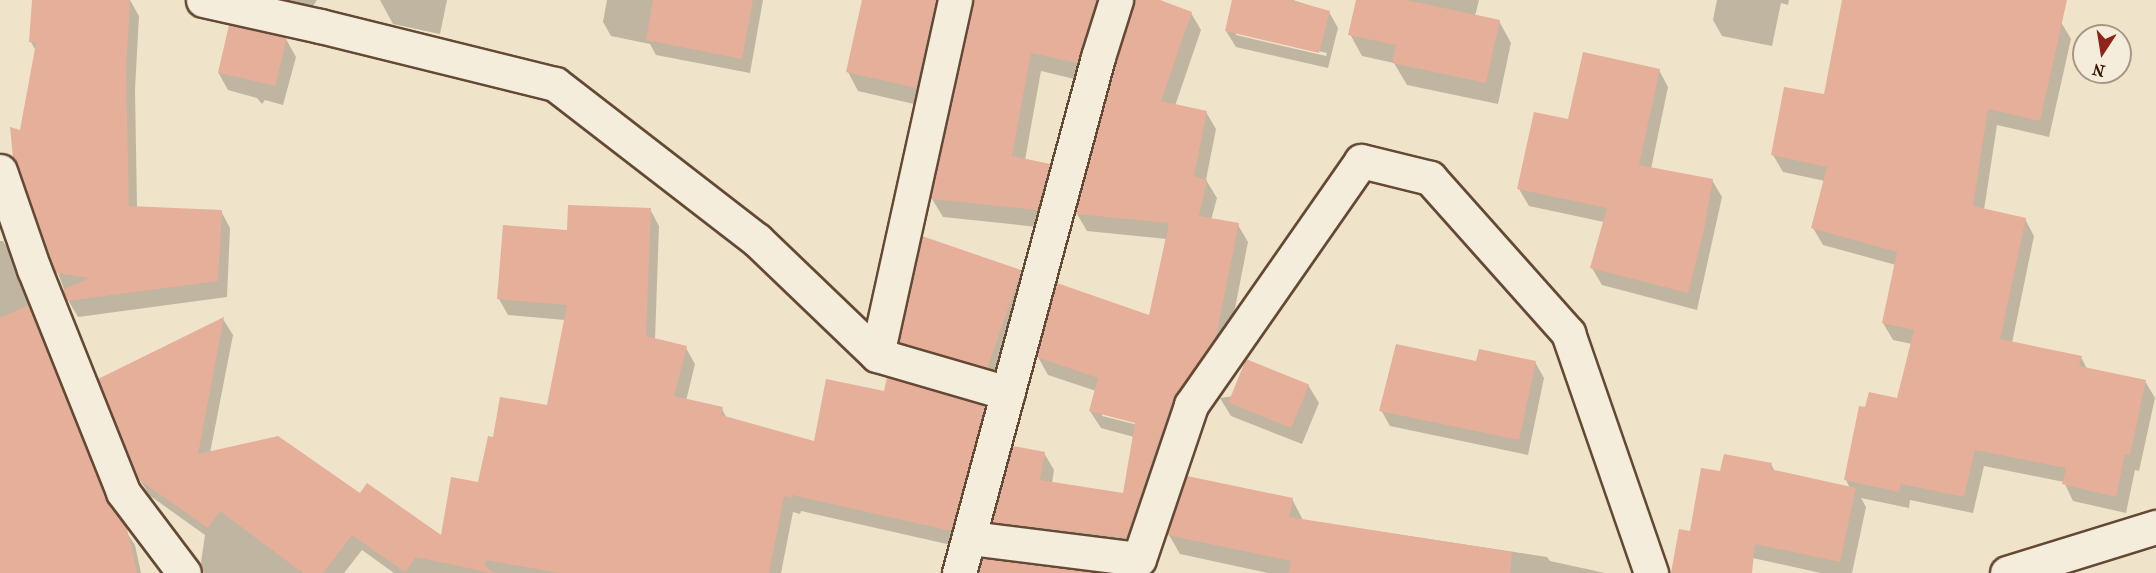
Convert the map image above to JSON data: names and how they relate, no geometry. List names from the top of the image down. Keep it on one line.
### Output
{"north":"bottom"}
